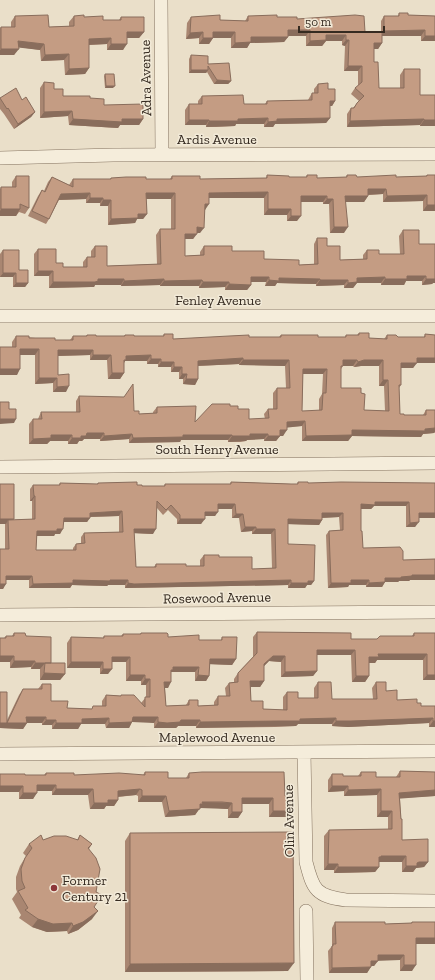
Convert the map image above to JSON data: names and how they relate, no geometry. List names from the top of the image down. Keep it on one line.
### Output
{"streets":{"street":["Adra Avenue","Ardis Avenue","Fenley Avenue","South Henry Avenue","Rosewood Avenue","Maplewood Avenue","Olin Avenue"]},"crossings":[["Adra Avenue","Ardis Avenue"],["Maplewood Avenue","Olin Avenue"]],"places":["Former Century 21"],"scale_bar":"50 m"}
